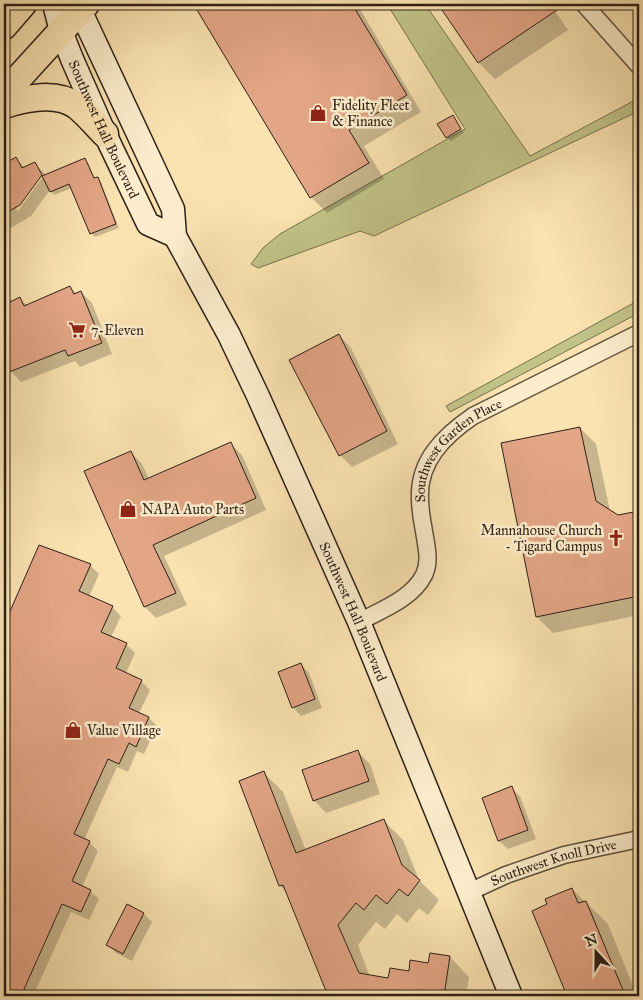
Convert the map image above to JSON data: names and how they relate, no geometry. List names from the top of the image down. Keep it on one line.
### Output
{"streets":{"main road":["Southwest Hall Boulevard"],"street":["Southwest Garden Place","Southwest Knoll Drive"]},"crossings":[["Southwest Hall Boulevard","Southwest Garden Place"],["Southwest Hall Boulevard","Southwest Knoll Drive"]],"places":{"shop":["Fidelity Fleet & Finance","NAPA Auto Parts","Value Village"],"supermarket":["7-Eleven"],"church":["Mannahouse Church - Tigard Campus"]},"north":"top"}
